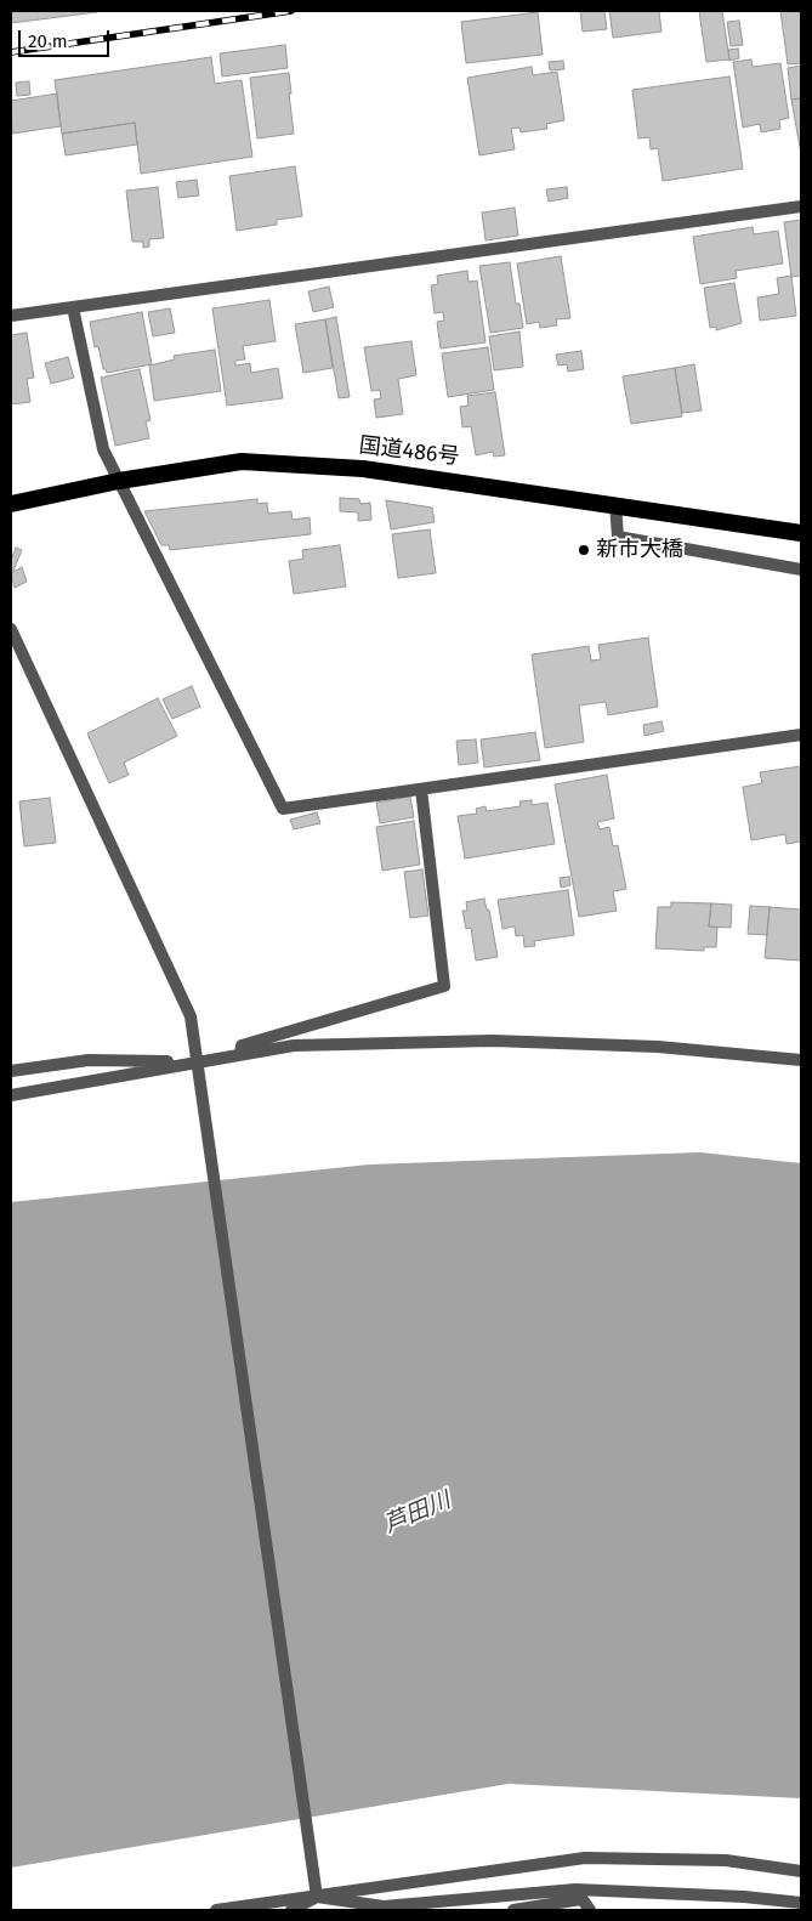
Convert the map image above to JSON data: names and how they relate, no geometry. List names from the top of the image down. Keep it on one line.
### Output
{"streets":{"highway":["国道486号"]},"water":["芦田川"],"places":["新市大橋"],"scale_bar":"20 m"}
